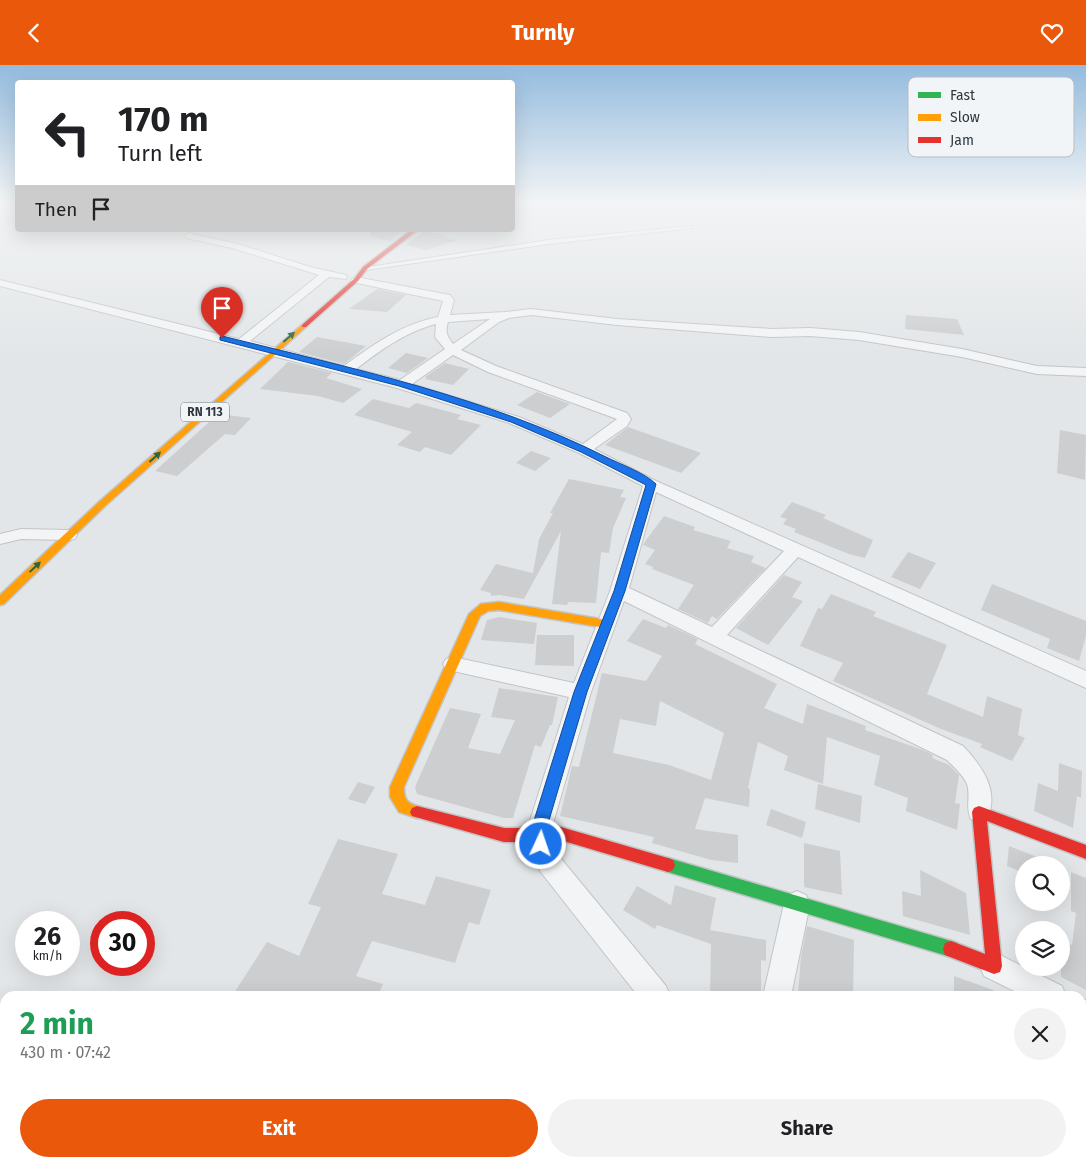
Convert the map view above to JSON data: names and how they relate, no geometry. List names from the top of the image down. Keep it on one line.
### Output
{"streets":{"main road":["RN 113"]},"legend":["Fast","Slow","Jam"],"page":{"header":"Turnly","turn":["170 m","Turn left"],"then":"Then","speed":"26 km/h","limit":"30","heading":["2 min","430 m · 07:42"],"buttons":["Exit","Share"]}}
